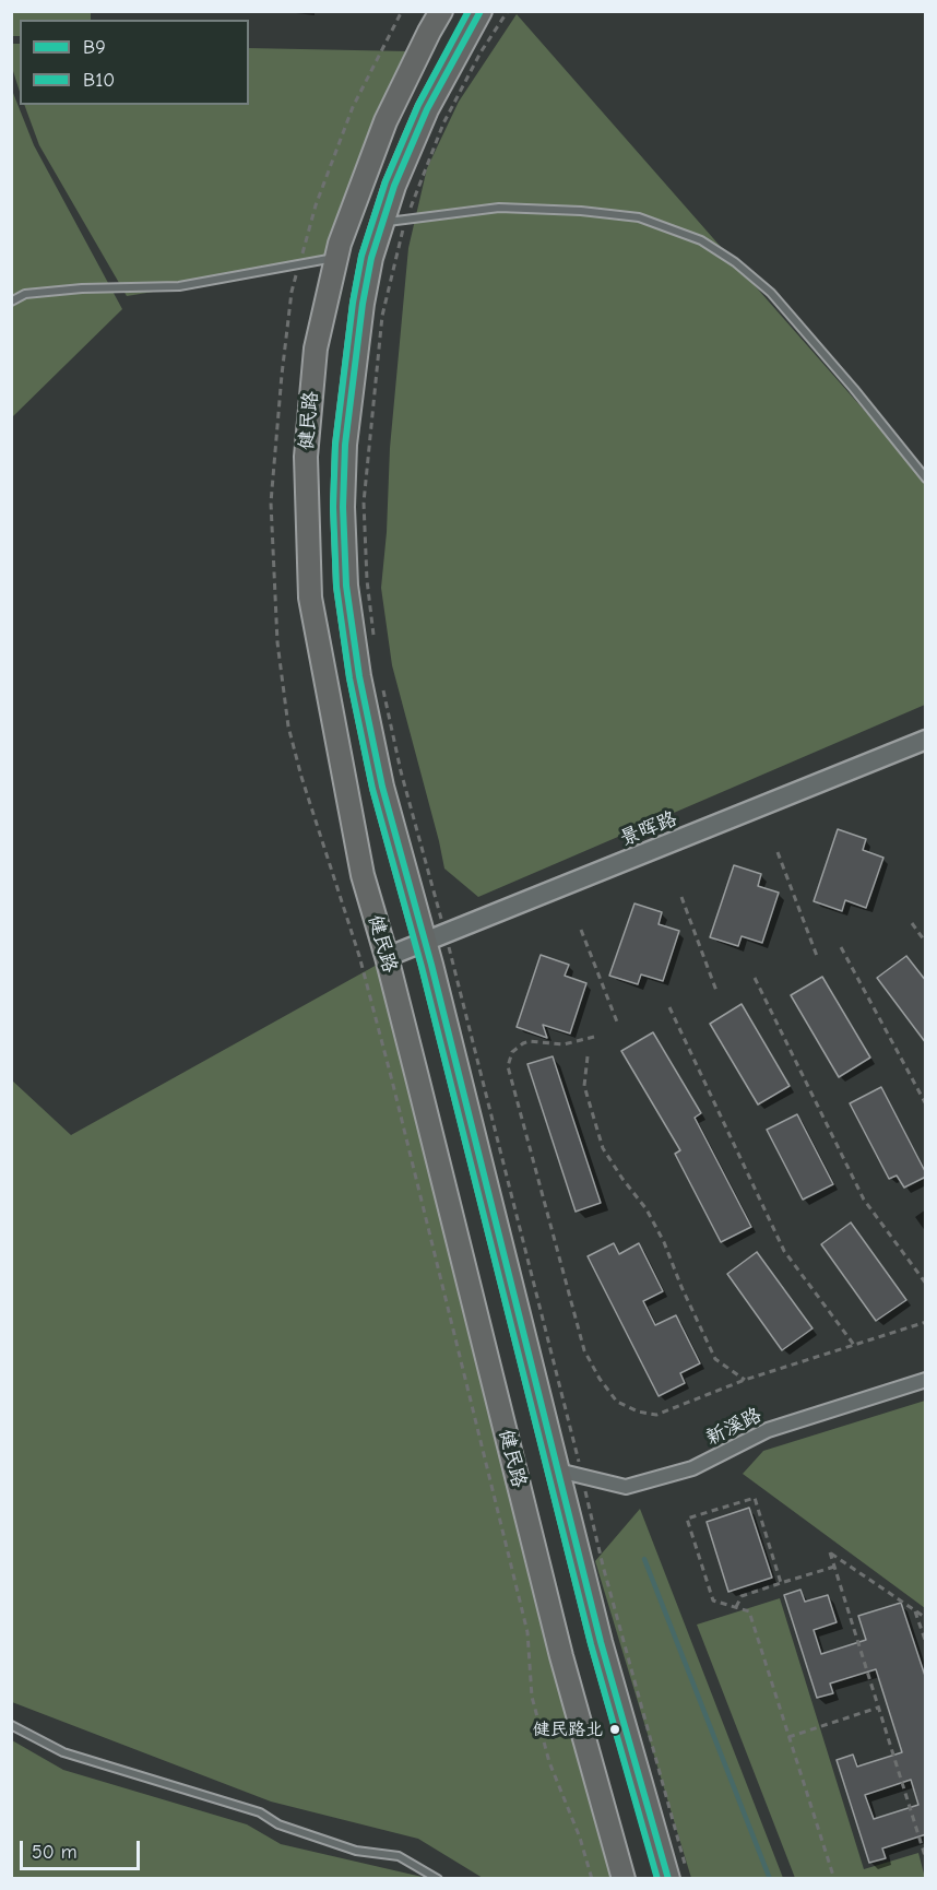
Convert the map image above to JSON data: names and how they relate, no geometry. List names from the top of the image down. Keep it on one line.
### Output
{"streets":{"main road":["健民路"],"street":["景晖路","新溪路"]},"crossings":[["健民路","景晖路"],["健民路","新溪路"]],"places":["健民路北"],"lines":["transit line B9","transit line B10"],"legend":["B9","B10"],"scale_bar":"50 m"}
